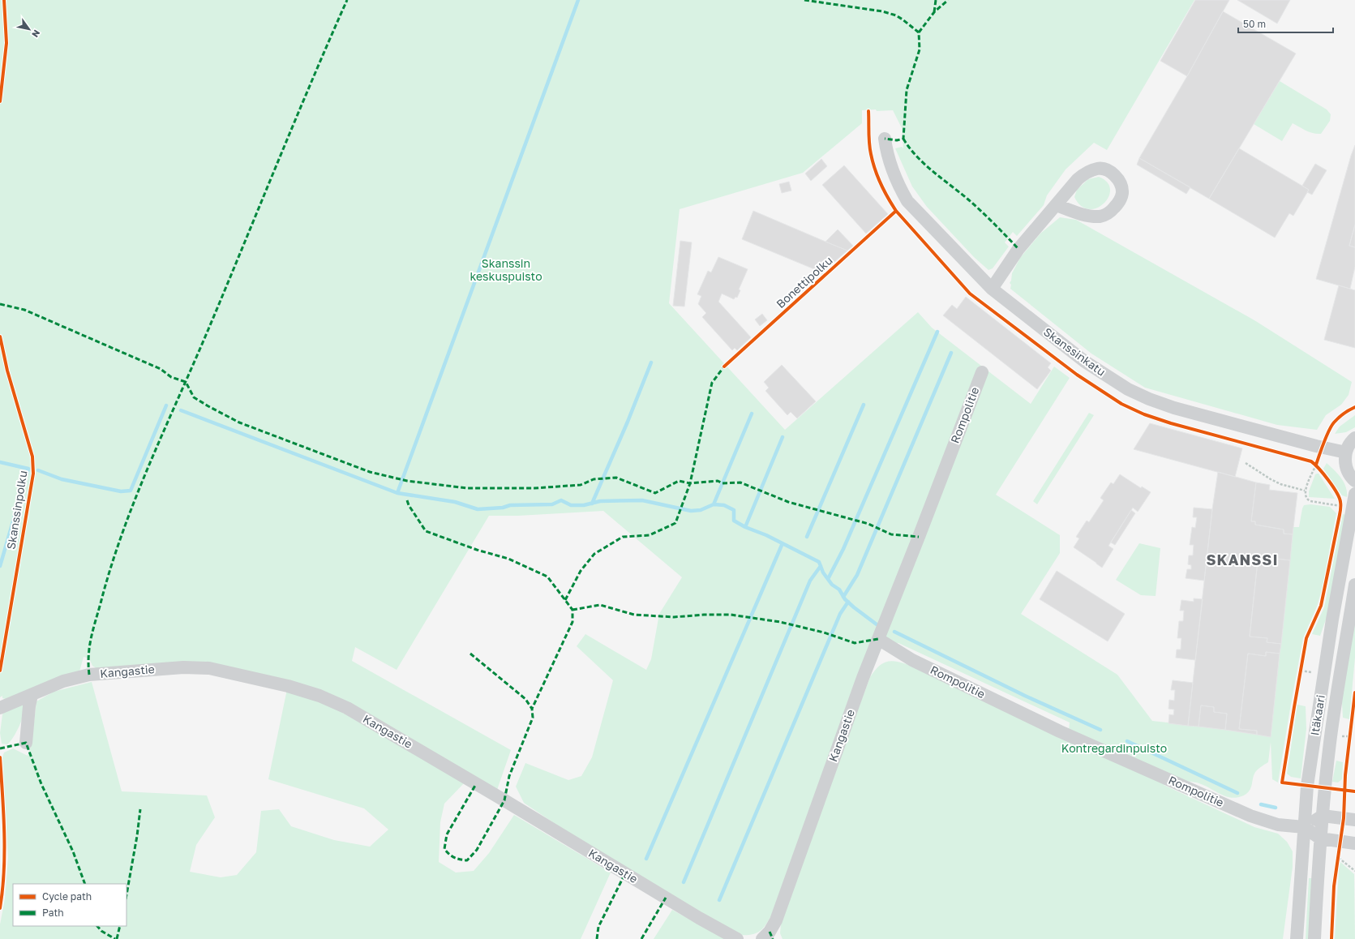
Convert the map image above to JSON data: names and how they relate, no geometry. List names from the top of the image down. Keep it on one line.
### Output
{"streets":{"street":["Skanssinkatu","Rompolitie","Kangastie","Itäkaari"],"cycle path":["Bonettipolku","Skanssinpolku"]},"crossings":[["Rompolitie","Kangastie"],["Rompolitie","Itäkaari"]],"districts":["SKANSSI"],"parks":["Skanssin keskuspuisto","Kontregardinpuisto"],"legend":["Cycle path","Path"],"scale_bar":"50 m","north":"bottom right"}
